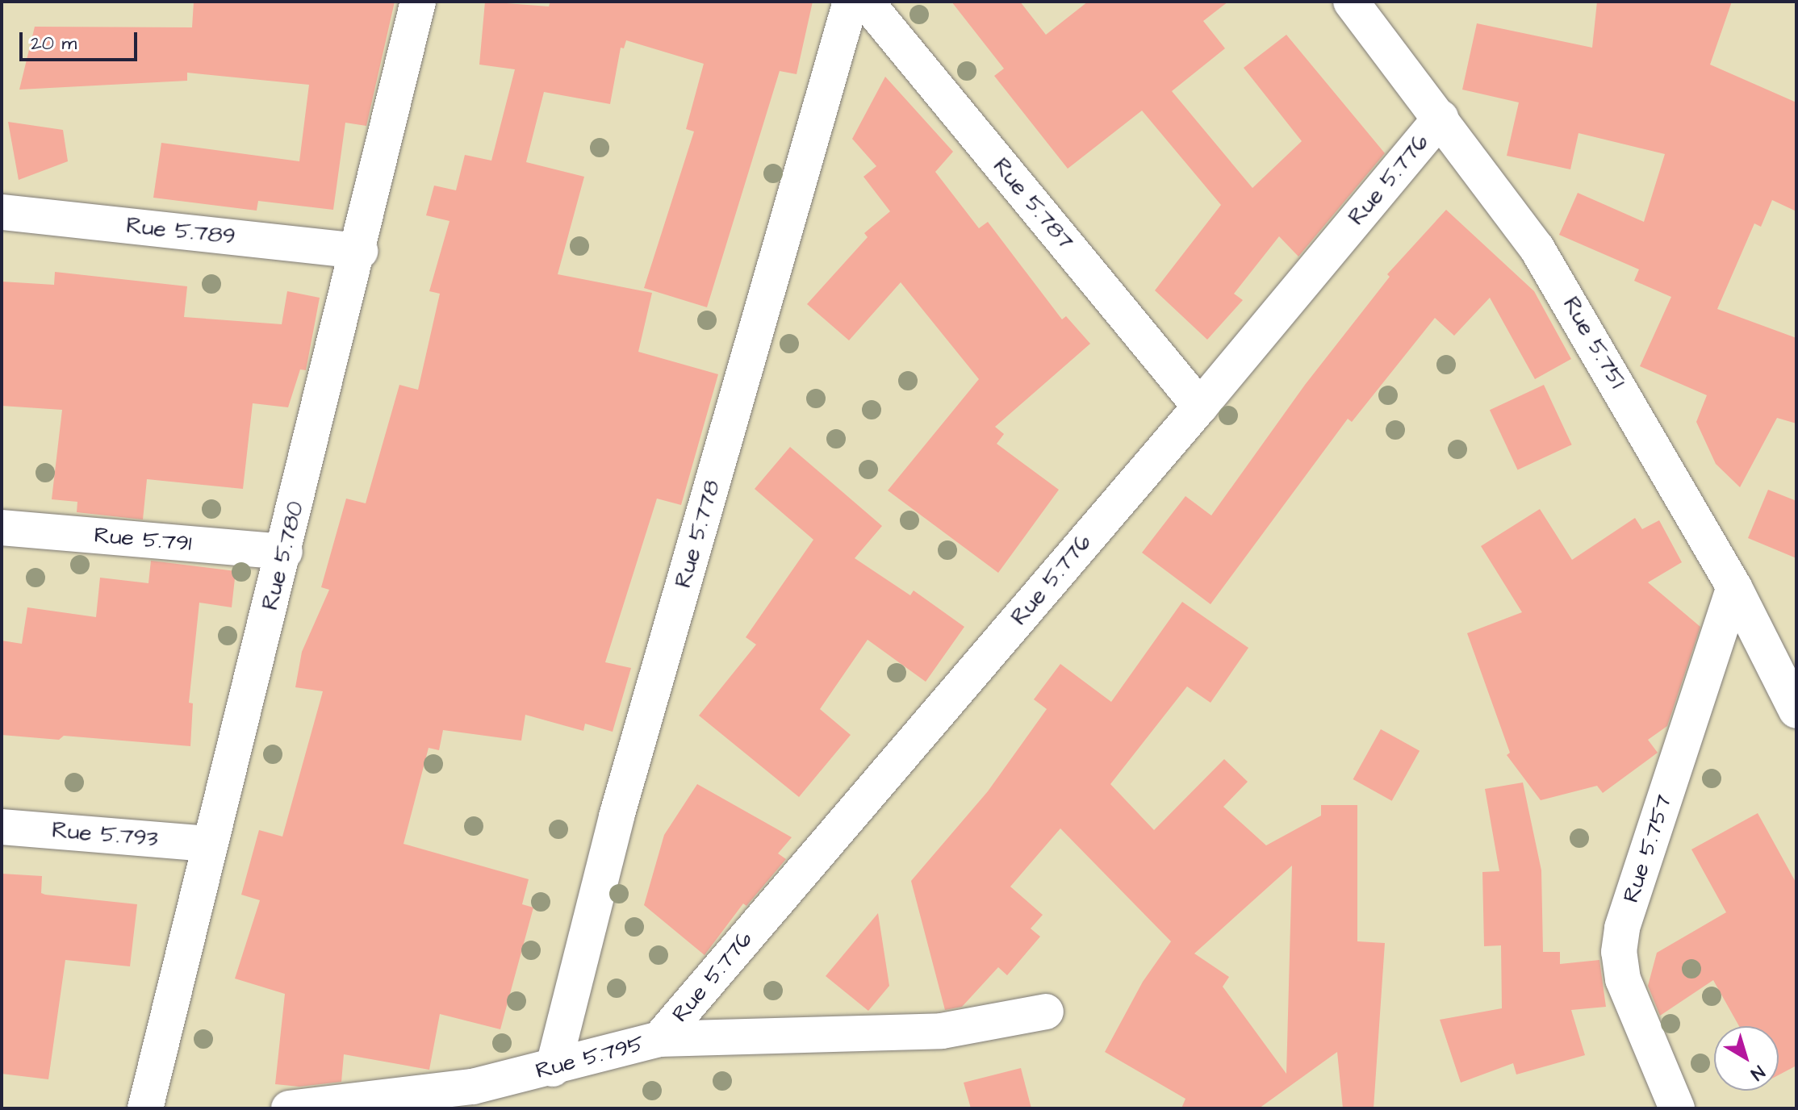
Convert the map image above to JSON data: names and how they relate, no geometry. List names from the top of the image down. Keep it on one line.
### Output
{"streets":{"street":["Rue 5.776","Rue 5.787","Rue 5.789","Rue 5.751","Rue 5.778","Rue 5.791","Rue 5.780","Rue 5.793","Rue 5.757","Rue 5.795"]},"crossings":[["Rue 5.776","Rue 5.787"],["Rue 5.776","Rue 5.751"],["Rue 5.776","Rue 5.795"],["Rue 5.789","Rue 5.780"],["Rue 5.751","Rue 5.757"],["Rue 5.778","Rue 5.795"],["Rue 5.791","Rue 5.780"],["Rue 5.780","Rue 5.793"]],"scale_bar":"20 m","north":"bottom right"}
